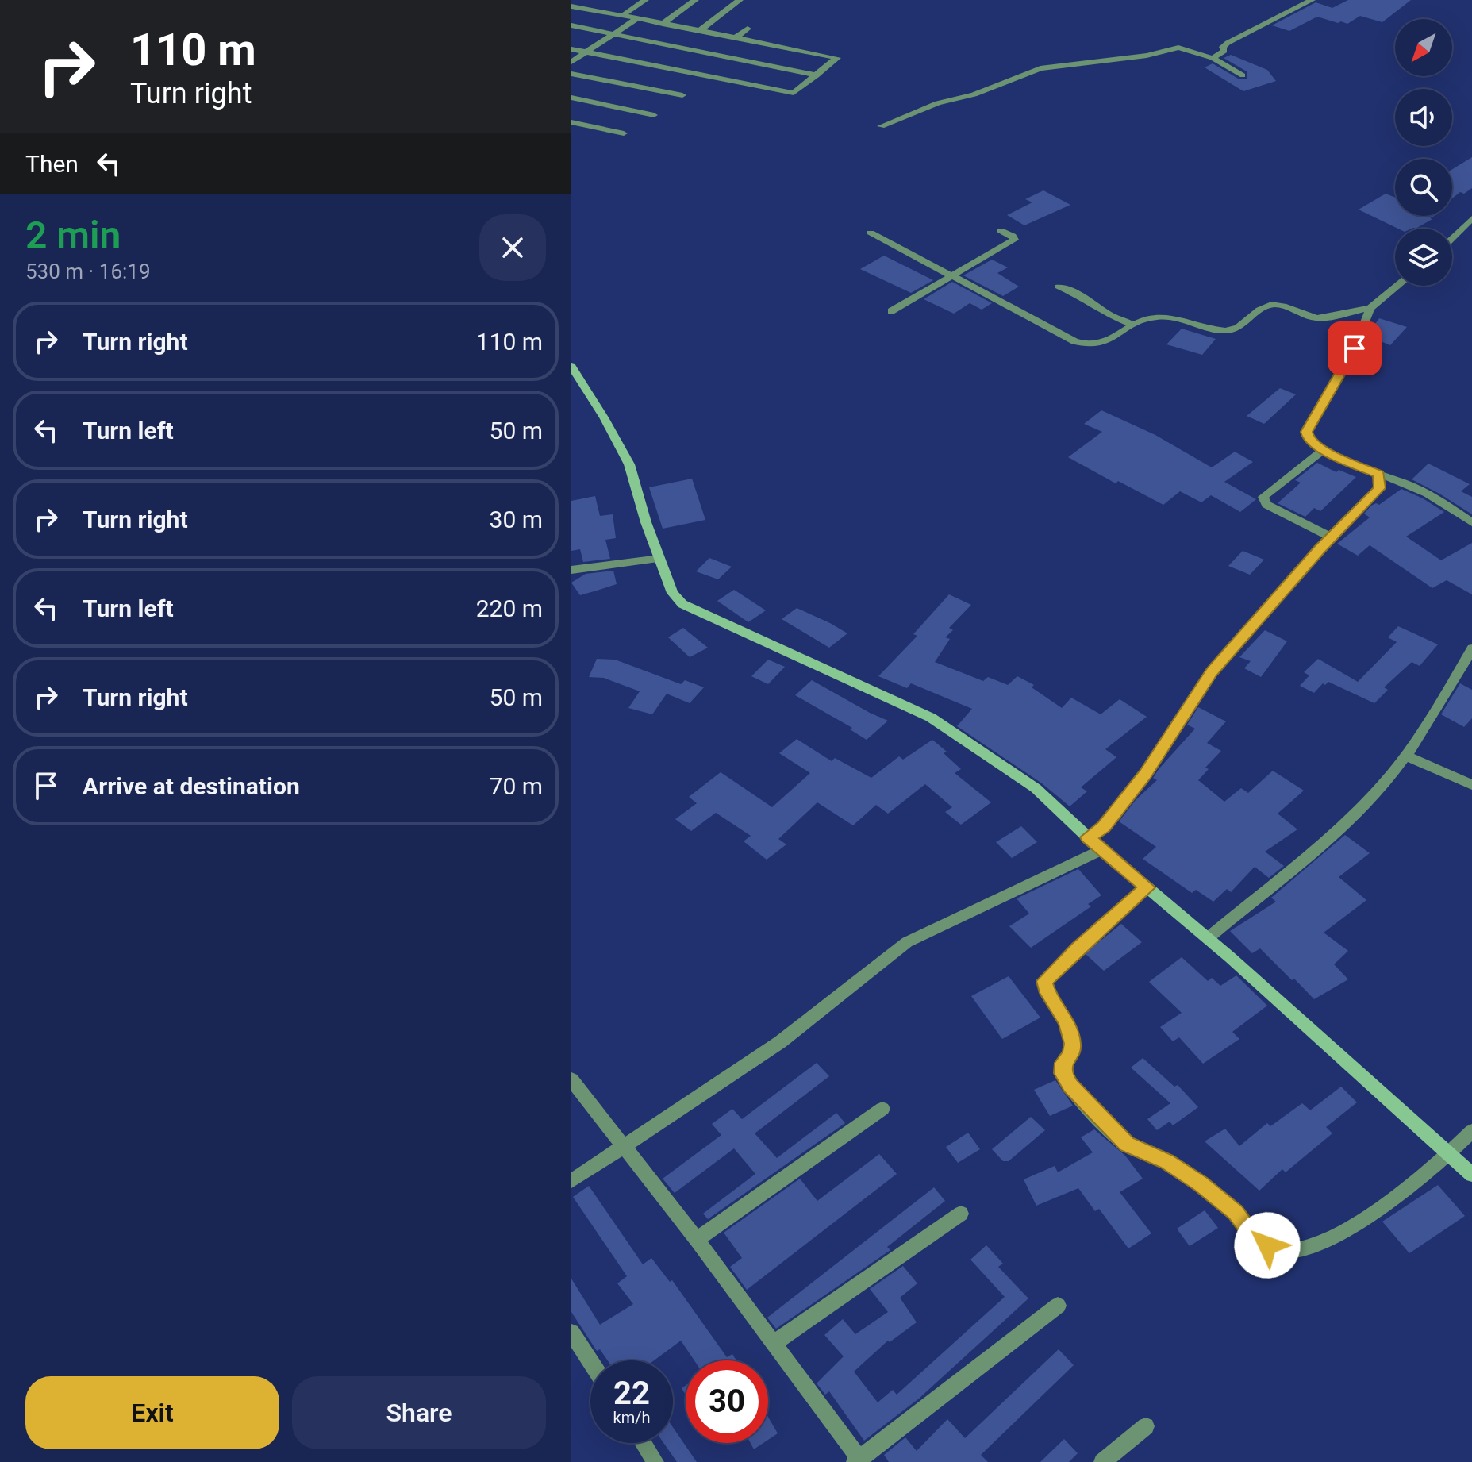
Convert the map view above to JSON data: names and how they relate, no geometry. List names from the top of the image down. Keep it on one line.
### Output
{"north":"bottom left","page":{"turn":["110 m","Turn right"],"then":"Then","heading":["2 min","530 m · 16:19"],"list":[{"name":"Turn right","value":"110 m"},{"name":"Turn left","value":"50 m"},{"name":"Turn right","value":"30 m"},{"name":"Turn left","value":"220 m"},{"name":"Turn right","value":"50 m"},{"name":"Arrive at destination","value":"70 m"}],"speed":"22 km/h","limit":"30","buttons":["Exit","Share"]}}
